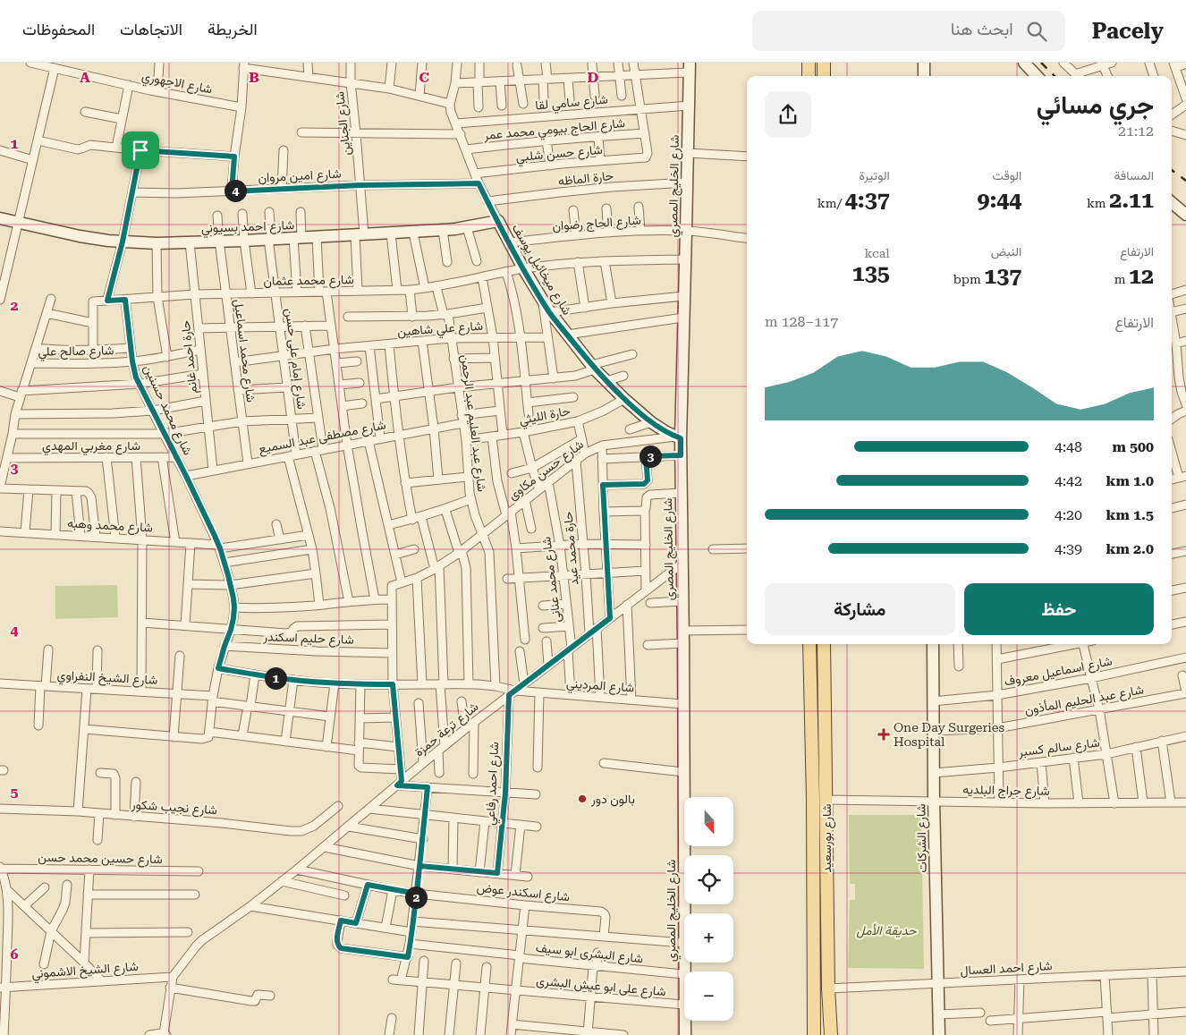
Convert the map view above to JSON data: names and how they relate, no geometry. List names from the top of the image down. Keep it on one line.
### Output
{"streets":{"main road":["شارع بورسعيد"],"street":["شارع الاجهوري","شارع سامي لقا","شارع الجناين","شارع الحاج بيومي محمد عمر","شارع حسن شلبي","شارع امين مروان","حارة الماظه","شارع الخليج المصري","شارع الحاج رضوان","شارع احمد بسيوني","شارع ميخائيل يوسف","شارع محمد عثمان","شارع علي شاهين","شارع صالح علي","شارع محمد اسماعيل","حارة احمد غانم","شارع إمام على حسن","شارع محمد حسنين","حارة الليثي","شارع عبد العليم عبد الرحمن","شارع مصطفى عبد السميع","شارع مغربي المهدي","شارع حسن مكاوى","شارع محمد وهبه","حارة محمد عيد","شارع محمد عنانى","شارع حليم اسكندر","شارع اسماعيل معروف","شارع الشيخ النفراوي","شارع المرديني","شارع عبد الحليم المأذون","شارع ترعة حمزة","شارع سالم كسبر","شارع احمد رفاعي","شارع جراج البلديه","شارع نجيب شكور","شارع الشركات","شارع حسين محمد حسن","شارع اسكندر عوض","شارع البشرى ابو سيف","شارع احمد العسال","شارع الشيخ الاشموني","شارع على ابو عيش البشرى"]},"crossings":[["شارع سامي لقا","شارع الخليج المصري"],["شارع سامي لقا","شارع ميخائيل يوسف"],["شارع الجناين","شارع امين مروان"],["شارع الجناين","شارع احمد بسيوني"],["شارع الجناين","شارع محمد عثمان"],["شارع الحاج بيومي محمد عمر","شارع حسن شلبي"],["شارع الحاج بيومي محمد عمر","شارع ميخائيل يوسف"],["شارع حسن شلبي","شارع ميخائيل يوسف"],["شارع امين مروان","شارع ميخائيل يوسف"],["حارة الماظه","شارع الخليج المصري"],["حارة الماظه","شارع ميخائيل يوسف"],["شارع الخليج المصري","شارع الحاج رضوان"],["شارع الخليج المصري","شارع ميخائيل يوسف"],["شارع الخليج المصري","شارع محمد عثمان"],["شارع الخليج المصري","شارع حسن مكاوى"],["شارع الخليج المصري","شارع المرديني"],["شارع الخليج المصري","شارع ترعة حمزة"],["شارع الحاج رضوان","شارع ميخائيل يوسف"],["شارع احمد بسيوني","شارع ميخائيل يوسف"],["شارع احمد بسيوني","شارع محمد اسماعيل"],["شارع احمد بسيوني","حارة احمد غانم"],["شارع احمد بسيوني","شارع إمام على حسن"],["شارع ميخائيل يوسف","شارع محمد عثمان"],["شارع ميخائيل يوسف","حارة الليثي"],["شارع ميخائيل يوسف","شارع حسن مكاوى"],["شارع محمد عثمان","شارع محمد اسماعيل"],["شارع محمد عثمان","حارة احمد غانم"],["شارع محمد عثمان","شارع إمام على حسن"],["شارع محمد عثمان","شارع محمد حسنين"],["شارع محمد عثمان","شارع عبد العليم عبد الرحمن"],["شارع علي شاهين","شارع محمد اسماعيل"],["شارع علي شاهين","شارع إمام على حسن"],["شارع علي شاهين","شارع عبد العليم عبد الرحمن"],["شارع صالح علي","حارة احمد غانم"],["شارع صالح علي","شارع محمد حسنين"],["شارع محمد اسماعيل","شارع مصطفى عبد السميع"],["حارة احمد غانم","شارع مصطفى عبد السميع"],["شارع إمام على حسن","شارع مصطفى عبد السميع"],["شارع إمام على حسن","شارع محمد وهبه"],["شارع محمد حسنين","شارع مصطفى عبد السميع"],["شارع محمد حسنين","شارع مغربي المهدي"],["شارع محمد حسنين","شارع محمد وهبه"],["شارع محمد حسنين","شارع حليم اسكندر"],["شارع محمد حسنين","شارع الشيخ النفراوي"],["شارع محمد حسنين","شارع المرديني"],["حارة الليثي","شارع عبد العليم عبد الرحمن"],["شارع عبد العليم عبد الرحمن","شارع مصطفى عبد السميع"],["شارع عبد العليم عبد الرحمن","شارع حسن مكاوى"],["شارع عبد العليم عبد الرحمن","شارع المرديني"],["شارع حسن مكاوى","حارة محمد عيد"],["شارع حسن مكاوى","شارع محمد عنانى"],["حارة محمد عيد","شارع ترعة حمزة"],["شارع محمد عنانى","شارع المرديني"],["شارع محمد عنانى","شارع ترعة حمزة"],["شارع اسماعيل معروف","شارع الشركات"],["شارع المرديني","شارع ترعة حمزة"],["شارع المرديني","شارع احمد رفاعي"],["شارع عبد الحليم المأذون","شارع الشركات"],["شارع ترعة حمزة","شارع احمد رفاعي"],["شارع ترعة حمزة","شارع اسكندر عوض"],["شارع ترعة حمزة","شارع الشيخ الاشموني"],["شارع سالم كسبر","شارع الشركات"],["شارع جراج البلديه","شارع بورسعيد"],["شارع جراج البلديه","شارع الشركات"],["شارع بورسعيد","شارع احمد العسال"],["شارع الشركات","شارع احمد العسال"]],"parks":["حديقة الأمل"],"places":{"health":["One Day Surgeries Hospital"],"other":["بالون دور"]},"north":"bottom","page":{"header":"Pacely","search":"ابحث هنا","nav":["الخريطة","الاتجاهات","المحفوظات"],"heading":["جري مسائي","21:12"],"stats":[["المسافة","2.11 km"],["الوقت","9:44"],["الوتيرة","4:37 /km"],["الارتفاع","12 m"],["النبض","137 bpm"],["kcal","135"]],"pins":["4","3","1","2"],"chart":["الارتفاع","117–128 m"],"list":[{"name":"500 m","note":"4:48"},{"name":"1.0 km","note":"4:42"},{"name":"1.5 km","note":"4:20"},{"name":"2.0 km","note":"4:39"}],"buttons":["حفظ","مشاركة"],"map_buttons":["+","−"]},"grid":{"columns":["A","B","C","D"],"rows":["1","2","3","4","5","6"]}}
